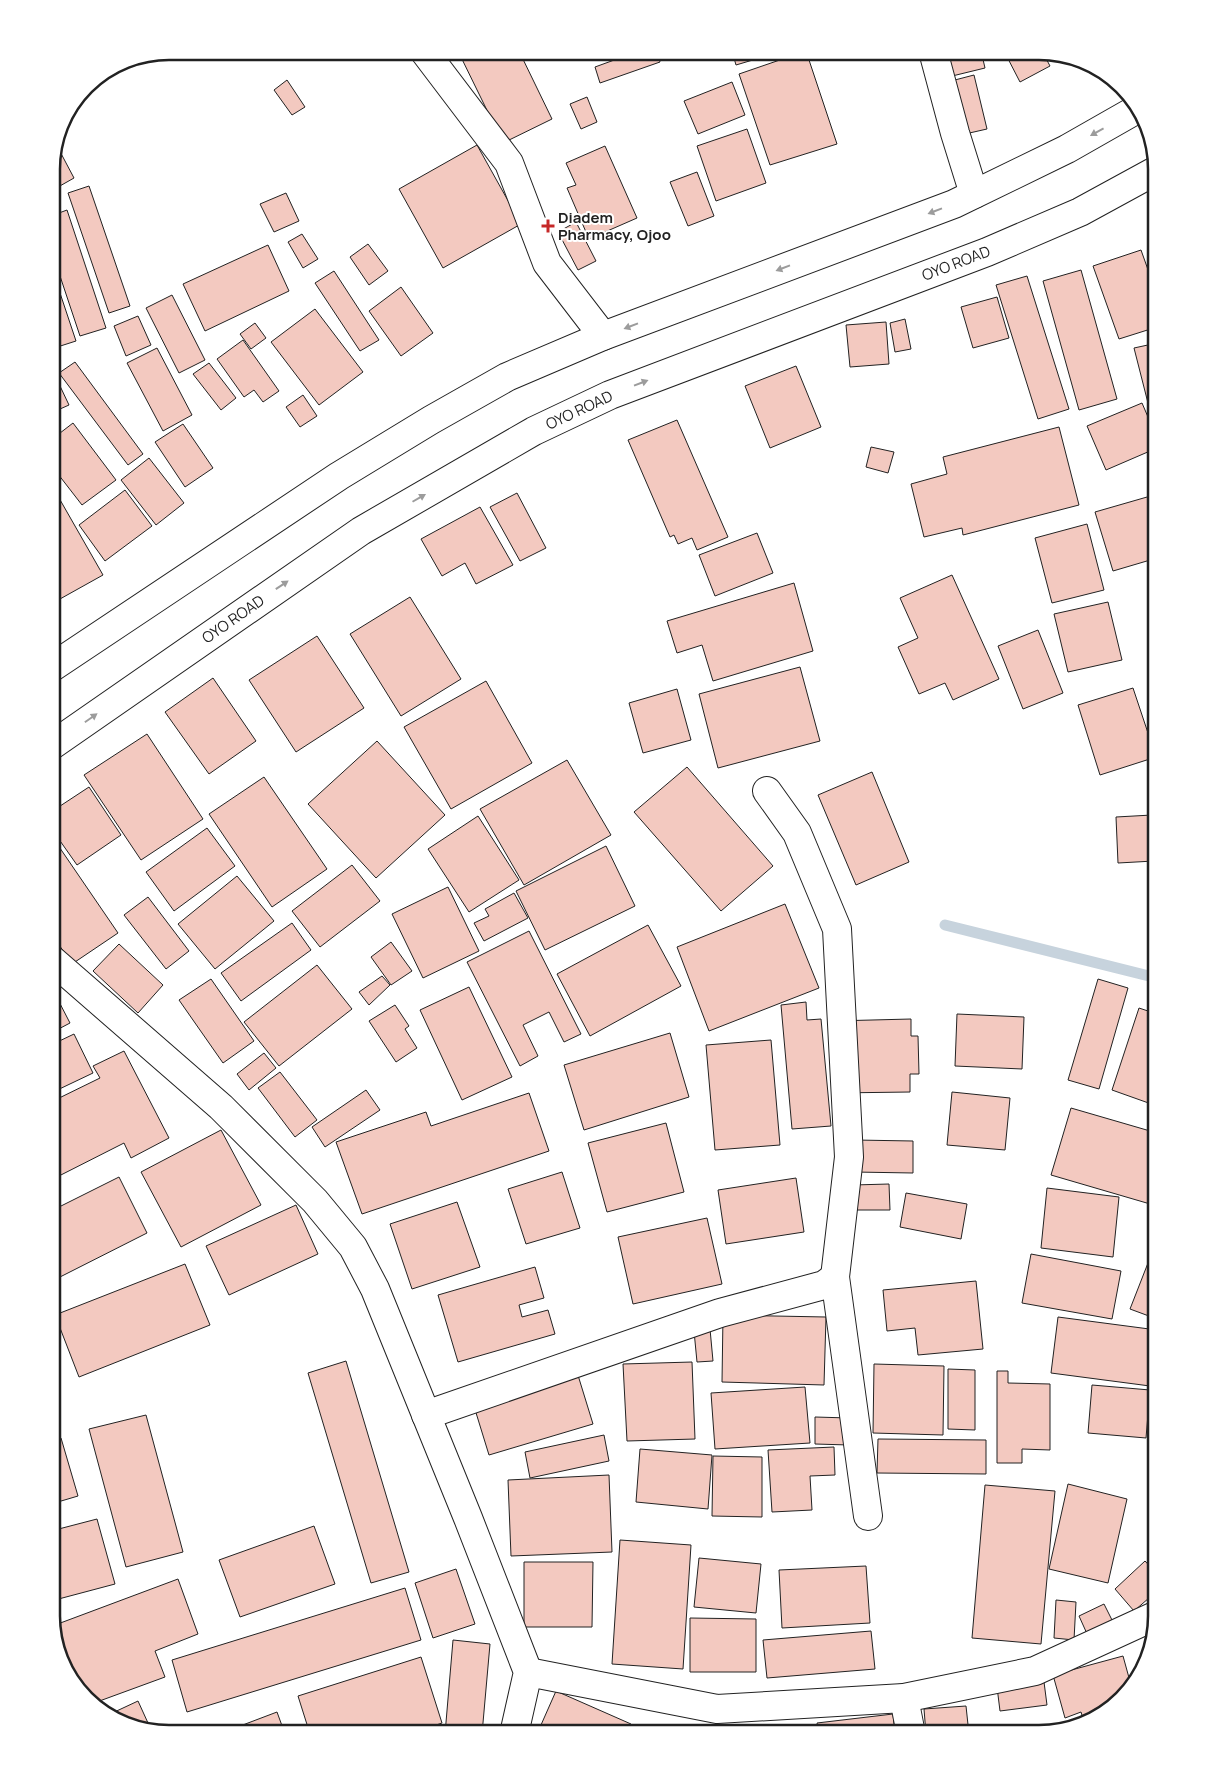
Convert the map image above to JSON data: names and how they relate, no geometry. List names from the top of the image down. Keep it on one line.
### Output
{"streets":{"main road":["OYO ROAD"]},"places":{"health":["Diadem Pharmacy, Ojoo"]}}
